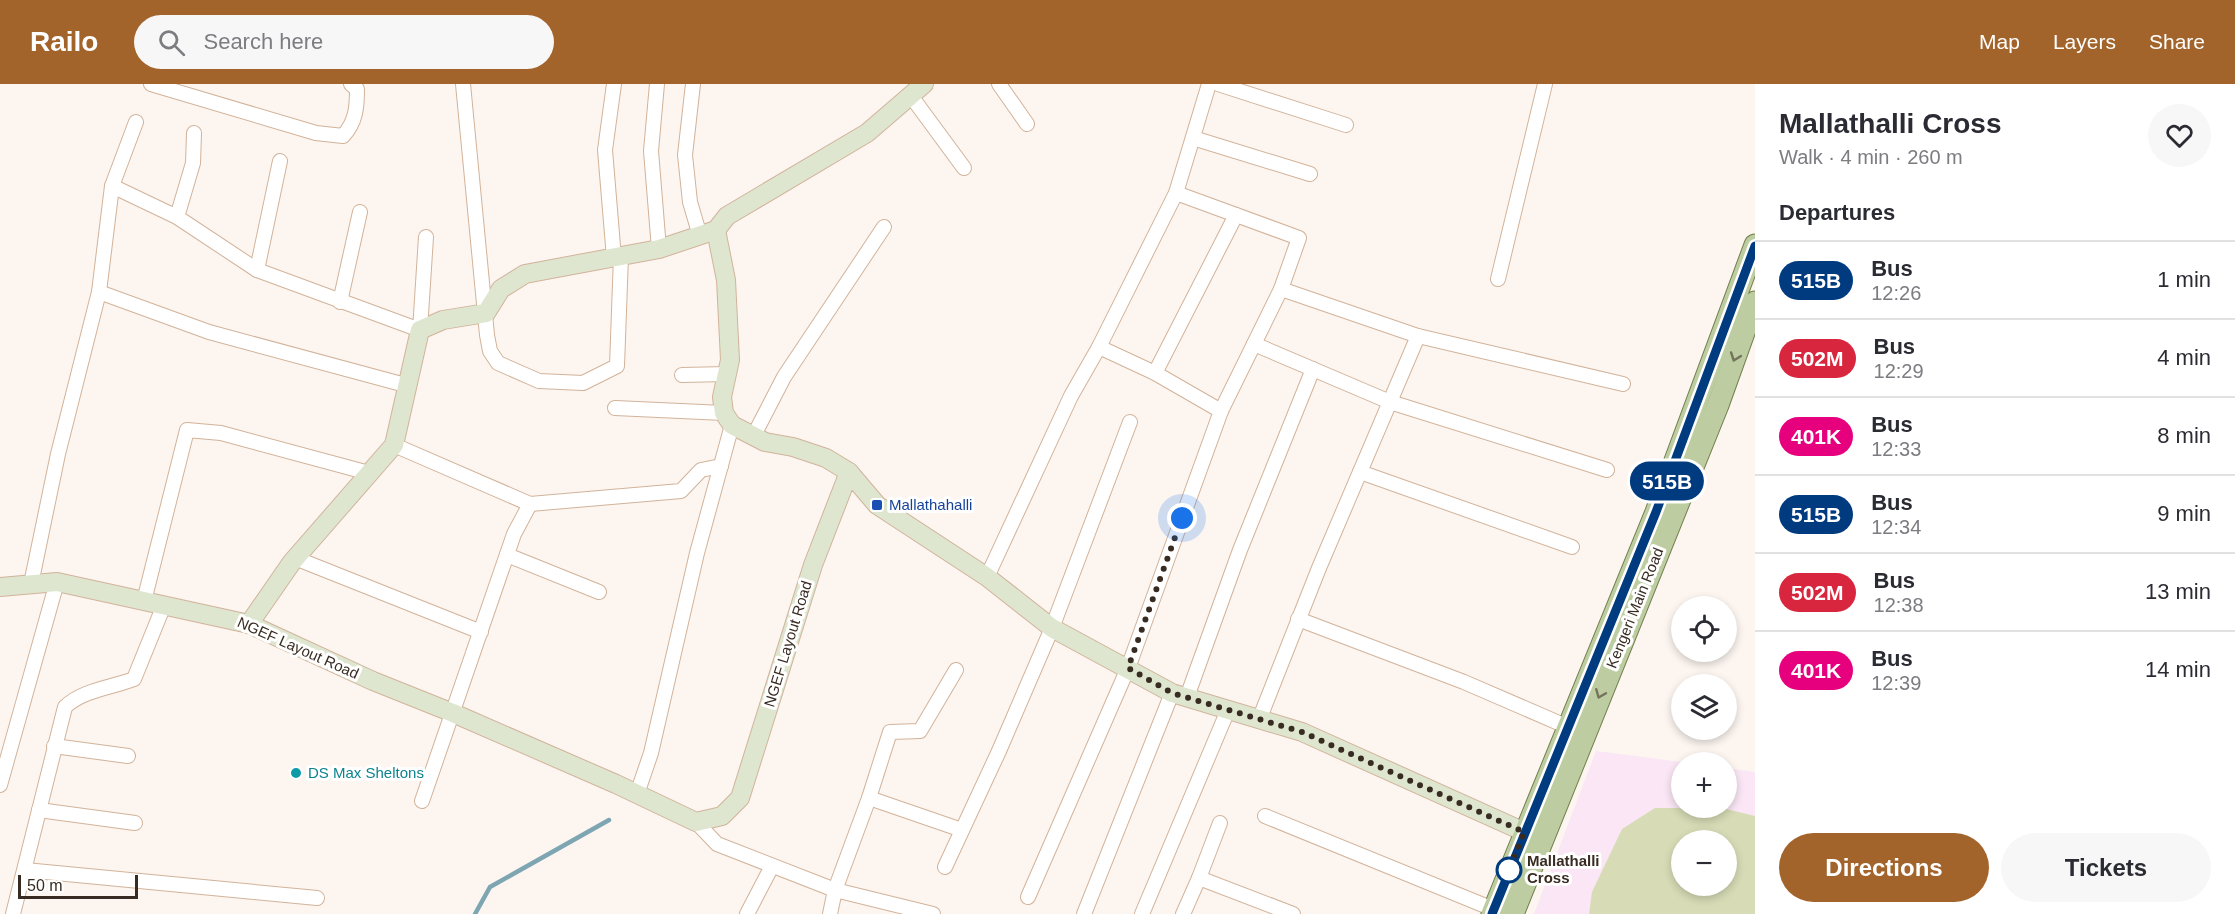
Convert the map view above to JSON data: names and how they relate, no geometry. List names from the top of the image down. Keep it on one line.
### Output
{"streets":{"main road":["Kengeri Main Road"],"street":["NGEF Layout Road"]},"places":{"transit":["Mallathahalli"],"other":["DS Max Sheltons","Mallathalli Cross"]},"lines":["bus line 515B"],"scale_bar":"50 m","page":{"header":"Railo","search":"Search here","nav":["Map","Layers","Share"],"on_map":"515B","heading":[["Mallathalli Cross","Walk · 4 min · 260 m"],"Departures"],"list":[{"mark":"515B","name":"Bus","note":"12:26","value":"1 min"},{"mark":"502M","name":"Bus","note":"12:29","value":"4 min"},{"mark":"401K","name":"Bus","note":"12:33","value":"8 min"},{"mark":"515B","name":"Bus","note":"12:34","value":"9 min"},{"mark":"502M","name":"Bus","note":"12:38","value":"13 min"},{"mark":"401K","name":"Bus","note":"12:39","value":"14 min"}],"map_buttons":["+","−"],"buttons":["Directions","Tickets"],"scale":"50 m"}}
